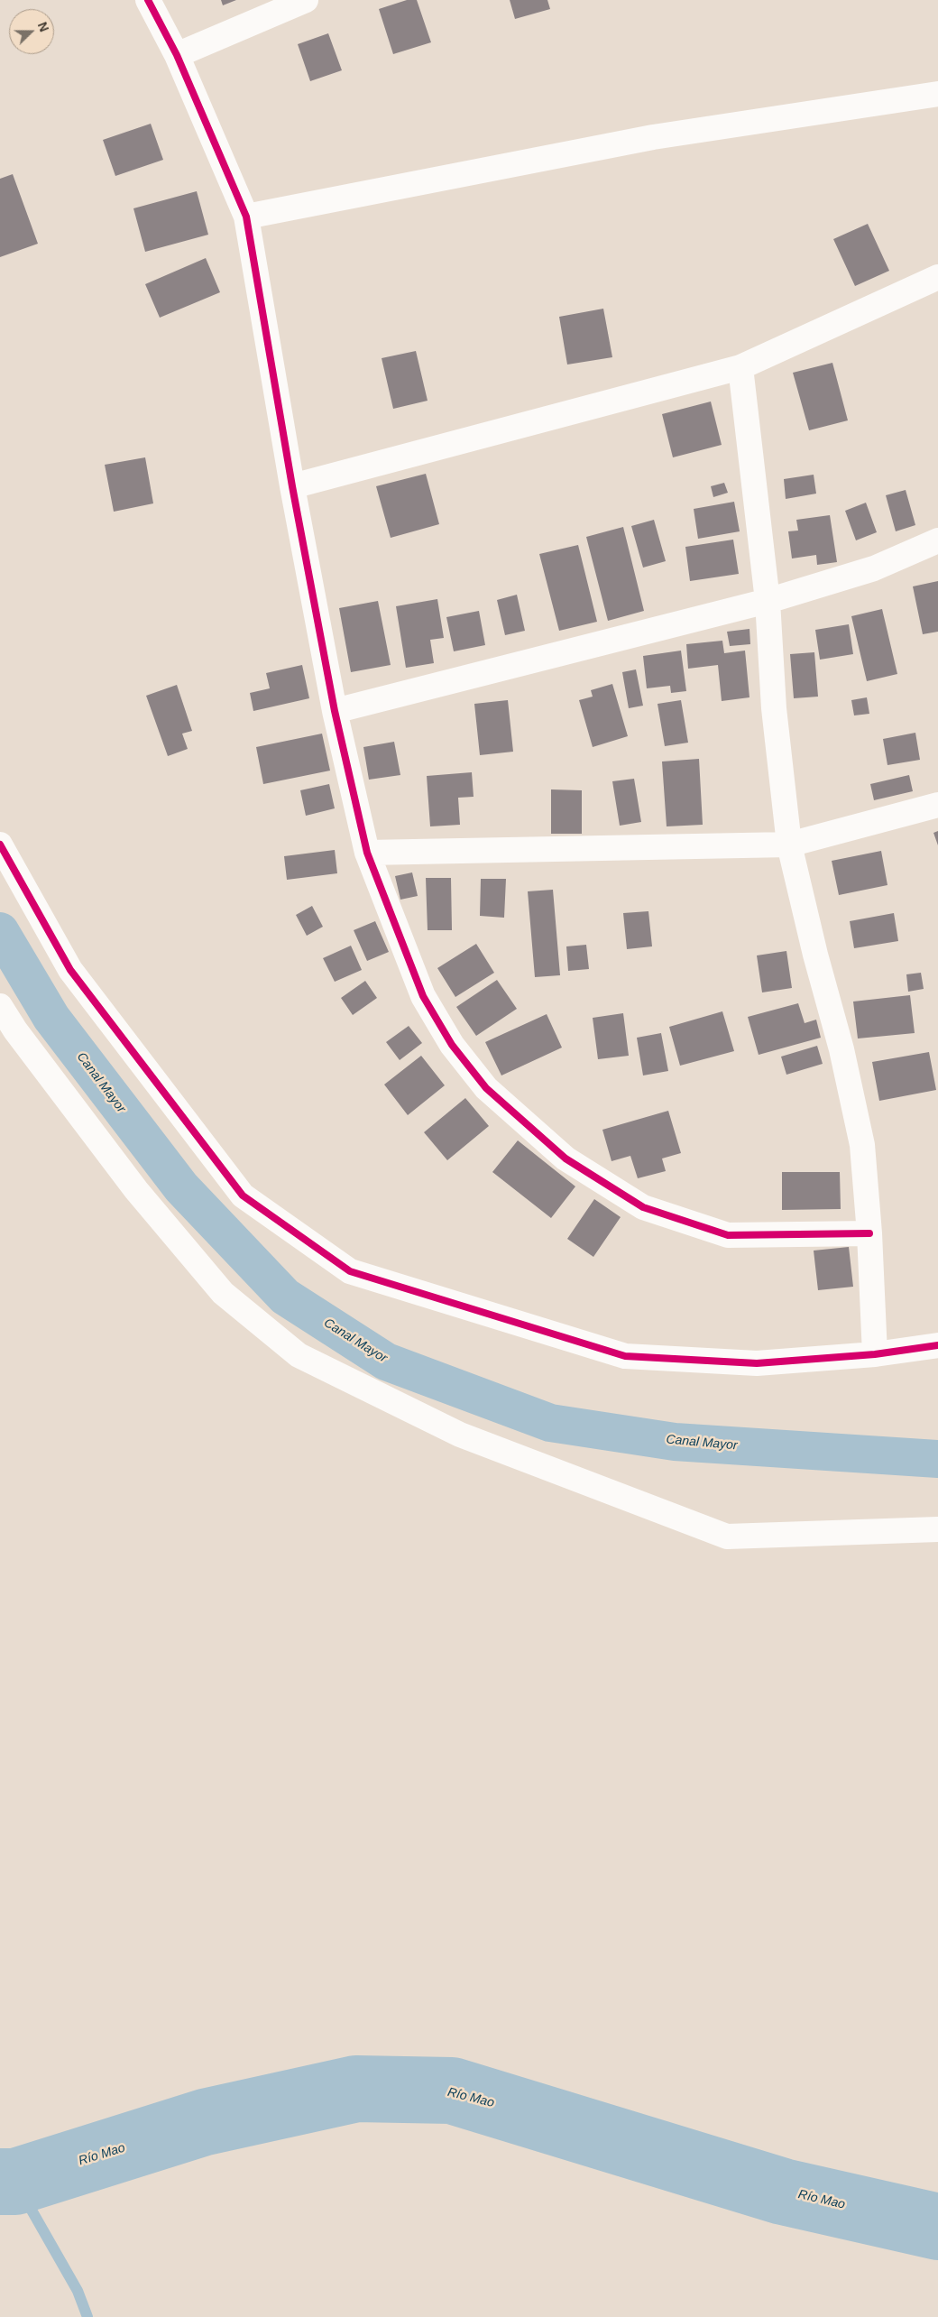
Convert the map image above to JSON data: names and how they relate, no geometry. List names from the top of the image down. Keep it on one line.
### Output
{"water":["Canal Mayor","Río Mao"],"north":"right"}
